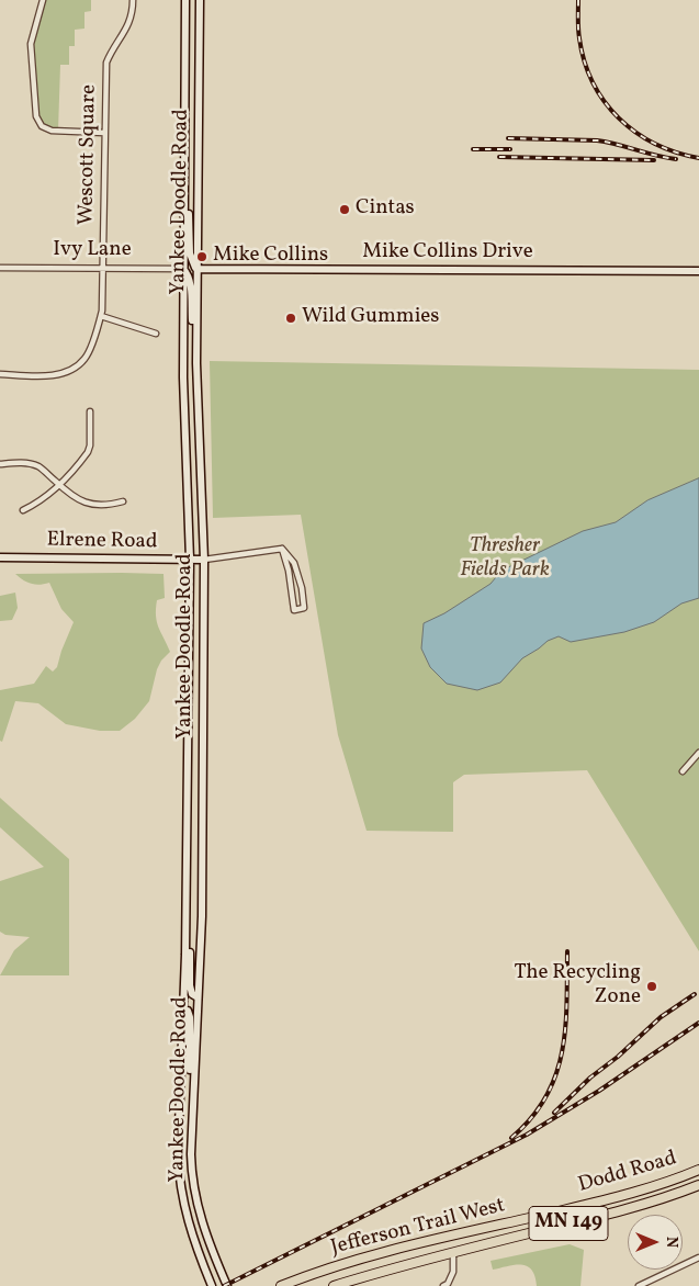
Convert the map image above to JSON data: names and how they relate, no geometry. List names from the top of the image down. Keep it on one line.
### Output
{"streets":{"main road":["Yankee Doodle Road","Mike Collins Drive","Elrene Road","Dodd Road","MN 149","Jefferson Trail West"],"street":["Wescott Square","Ivy Lane"]},"crossings":[["Wescott Square","Ivy Lane"],["Yankee Doodle Road","Ivy Lane"],["Yankee Doodle Road","Mike Collins Drive"],["Yankee Doodle Road","Elrene Road"],["Dodd Road","Jefferson Trail West"]],"parks":["Thresher Fields Park"],"places":["Cintas","Mike Collins","Wild Gummies","The Recycling Zone"],"north":"right"}
